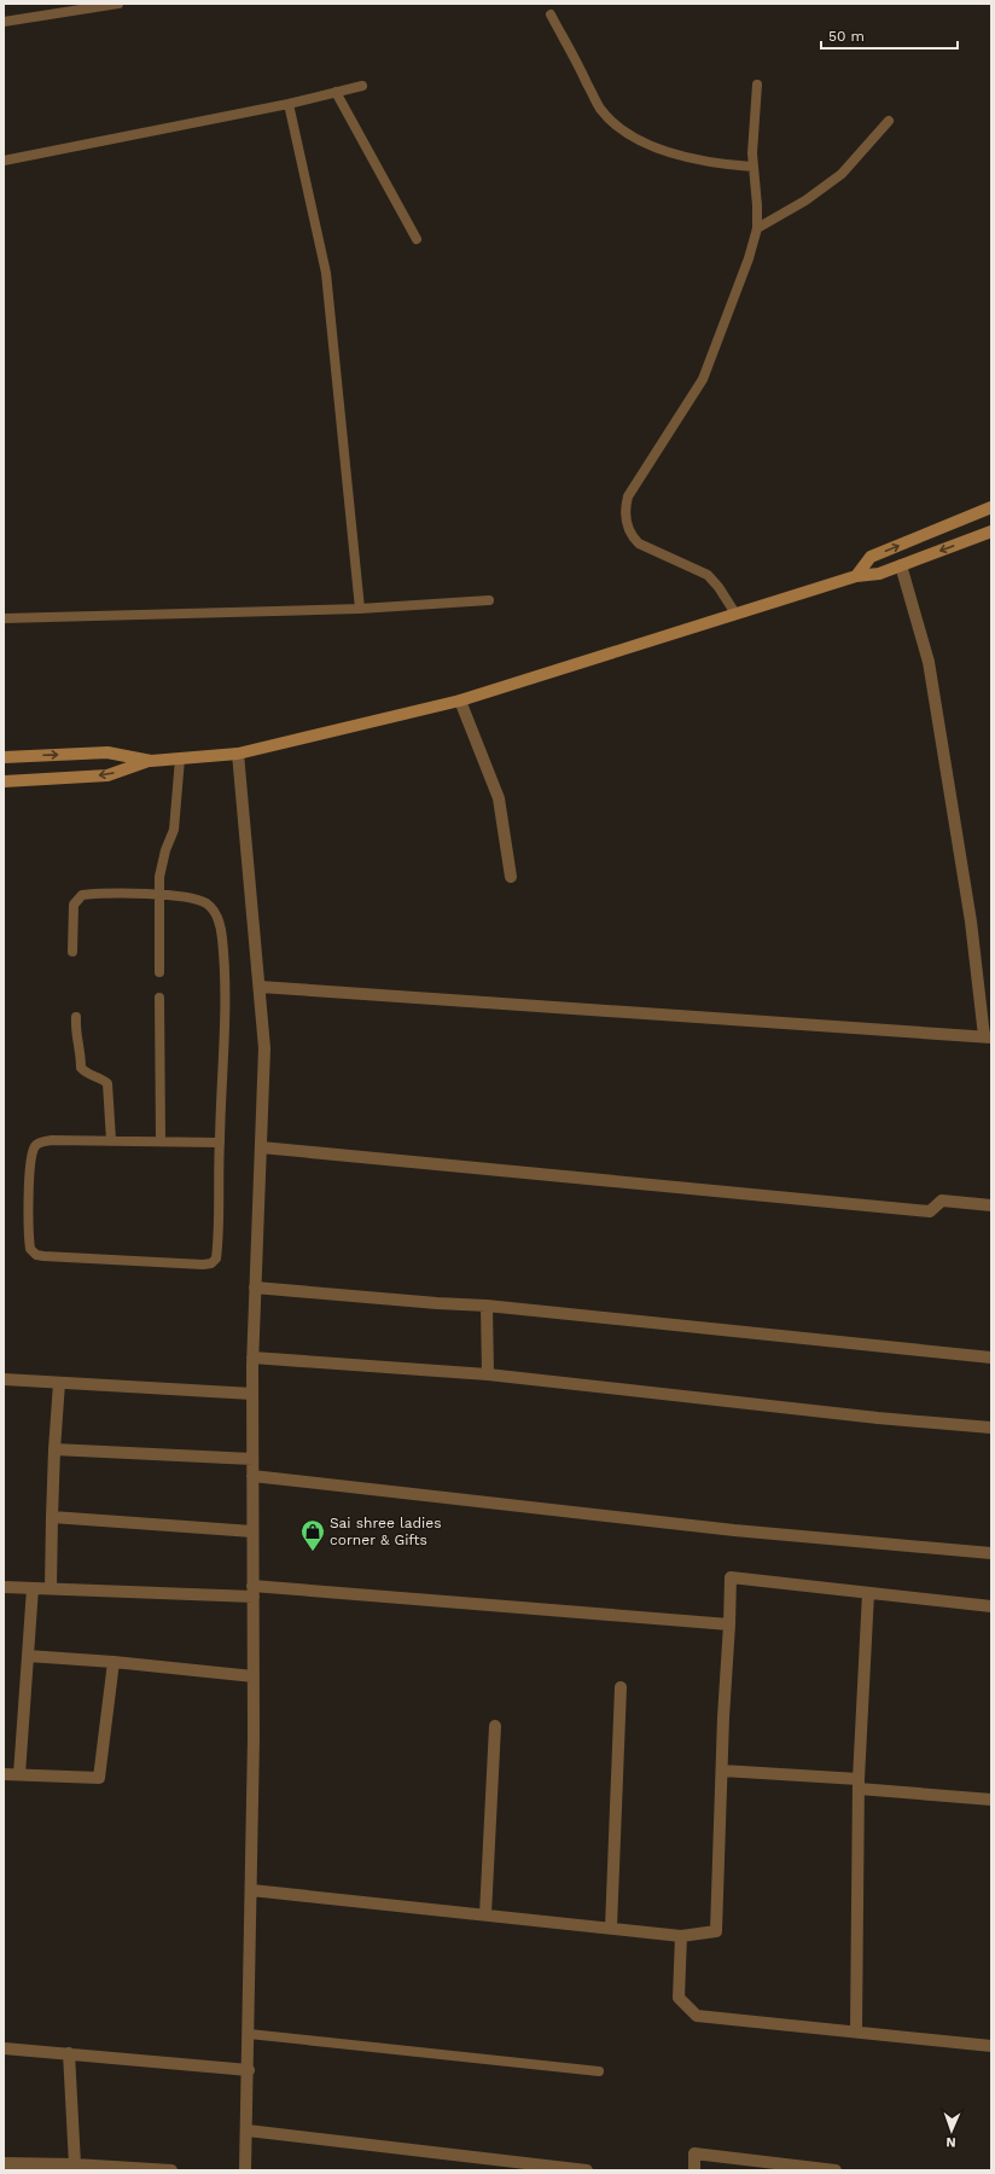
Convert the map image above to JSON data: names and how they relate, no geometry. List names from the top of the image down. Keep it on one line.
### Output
{"places":{"shop":["Sai shree ladies corner & Gifts"]},"scale_bar":"50 m","north":"bottom"}
